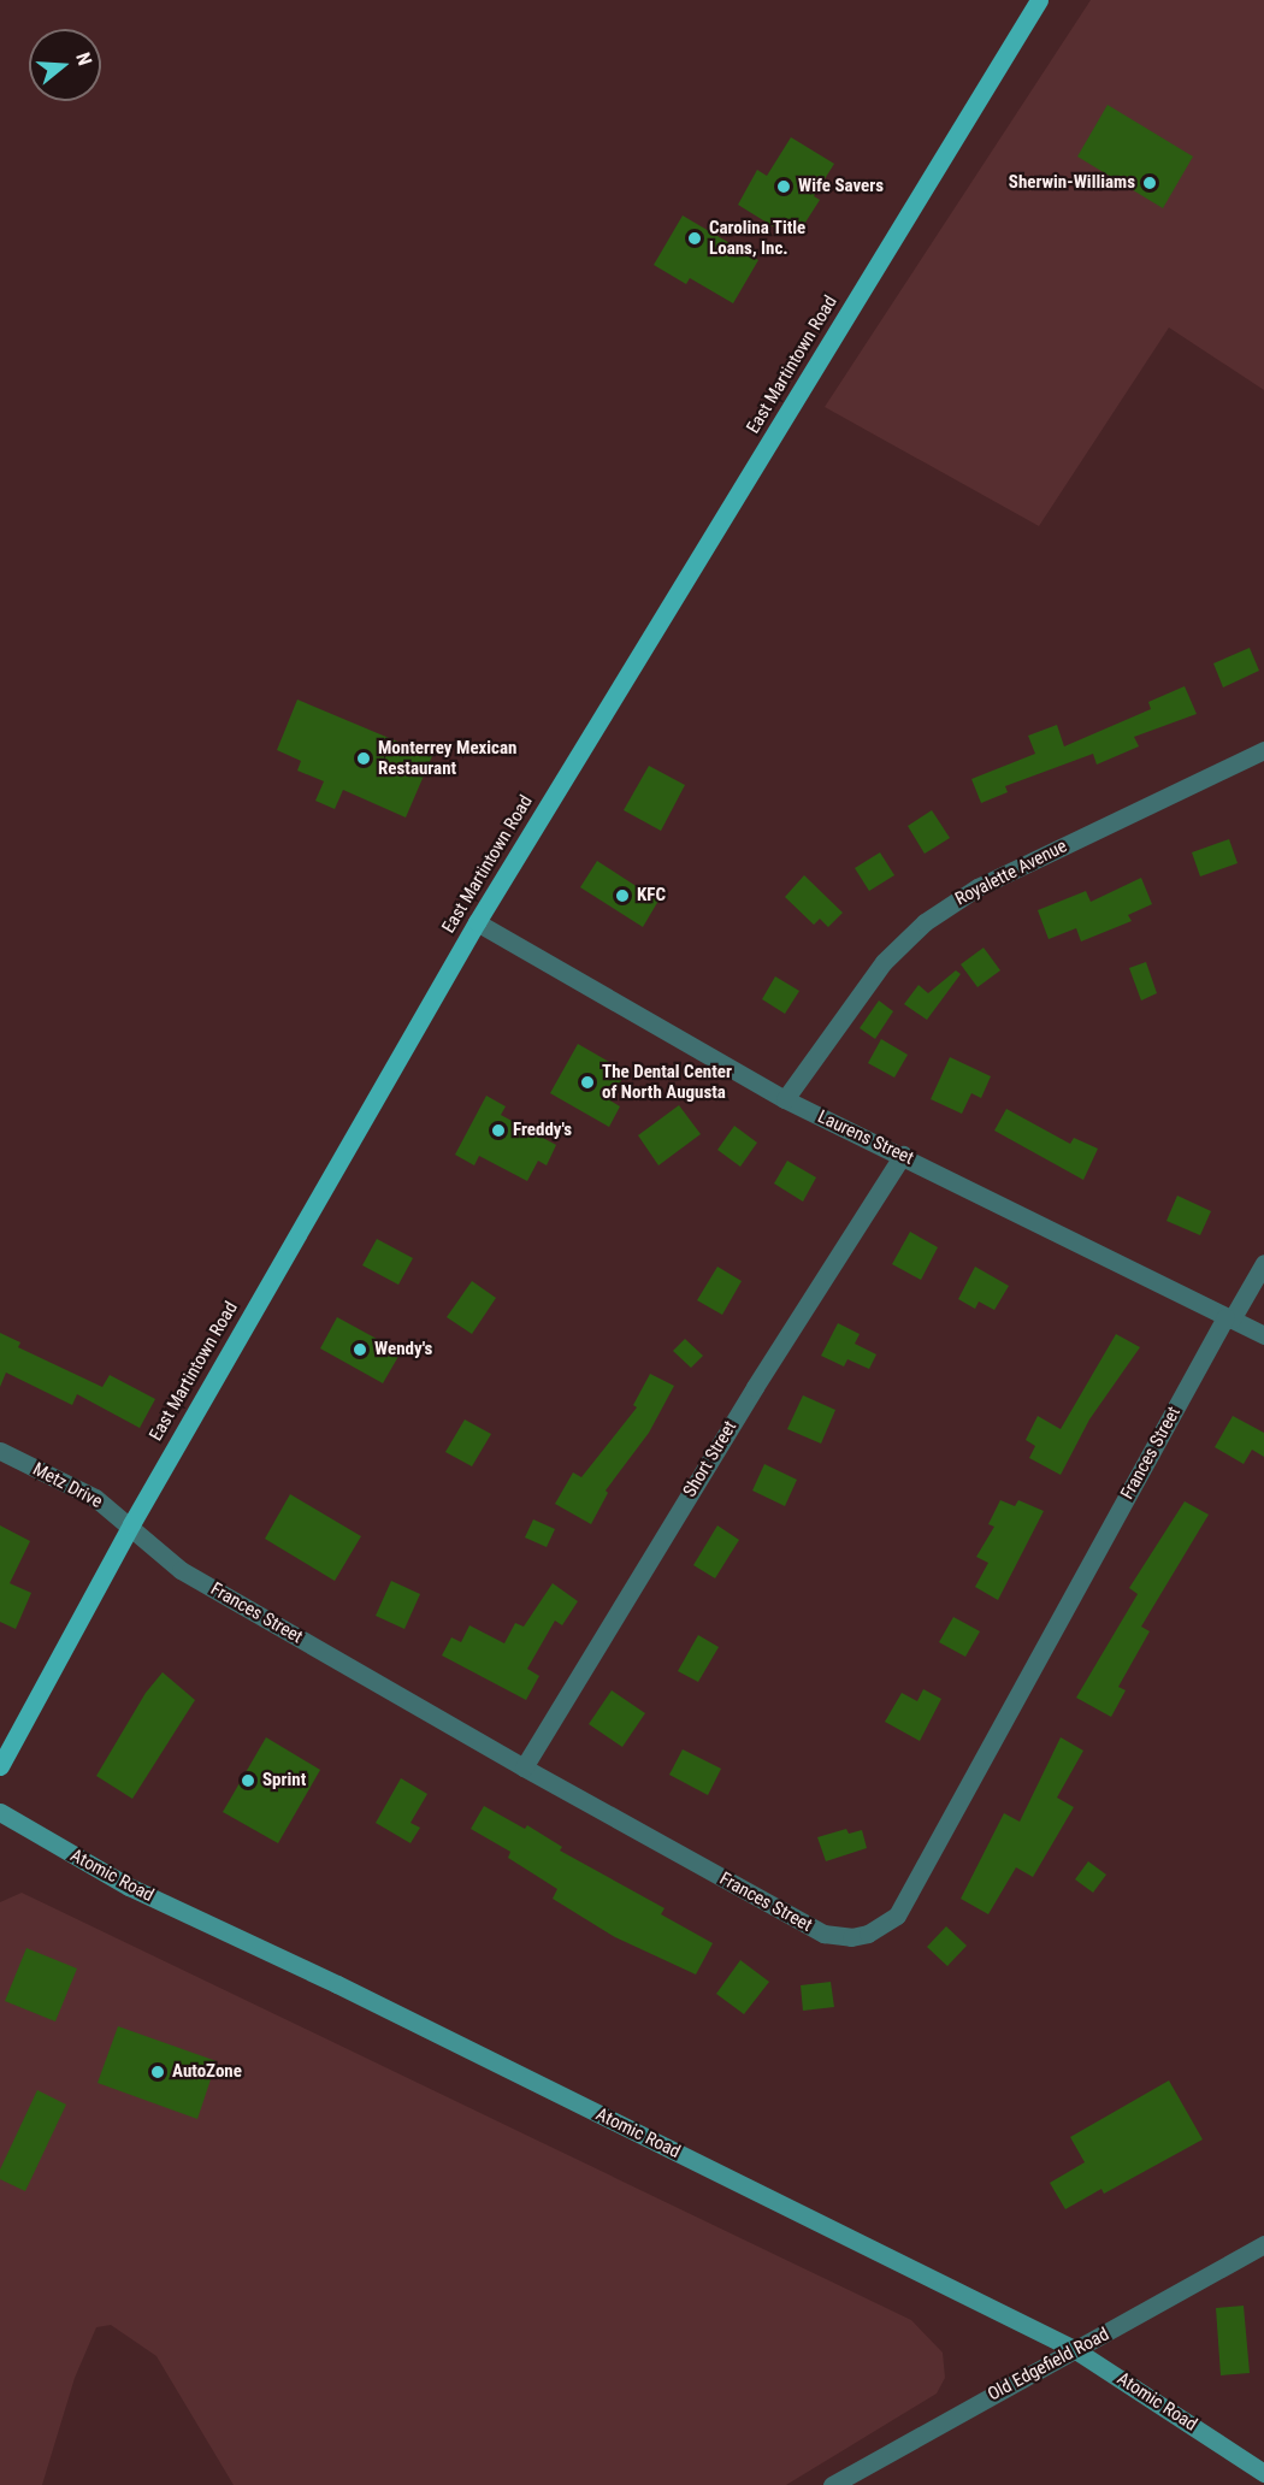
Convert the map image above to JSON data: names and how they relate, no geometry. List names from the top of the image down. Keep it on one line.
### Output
{"streets":{"main road":["East Martintown Road","Atomic Road"],"street":["Royalette Avenue","Laurens Street","Frances Street","Short Street","Metz Drive","Old Edgefield Road"]},"crossings":[["East Martintown Road","Laurens Street"],["East Martintown Road","Frances Street"],["East Martintown Road","Metz Drive"],["Royalette Avenue","Laurens Street"],["Laurens Street","Frances Street"],["Laurens Street","Short Street"],["Frances Street","Short Street"],["Frances Street","Metz Drive"],["Atomic Road","Old Edgefield Road"]],"places":["Sherwin-Williams","Wife Savers","Carolina Title Loans, Inc.","Monterrey Mexican Restaurant","KFC","The Dental Center of North Augusta","Freddy's","Wendy's","Sprint","AutoZone"],"north":"right"}
